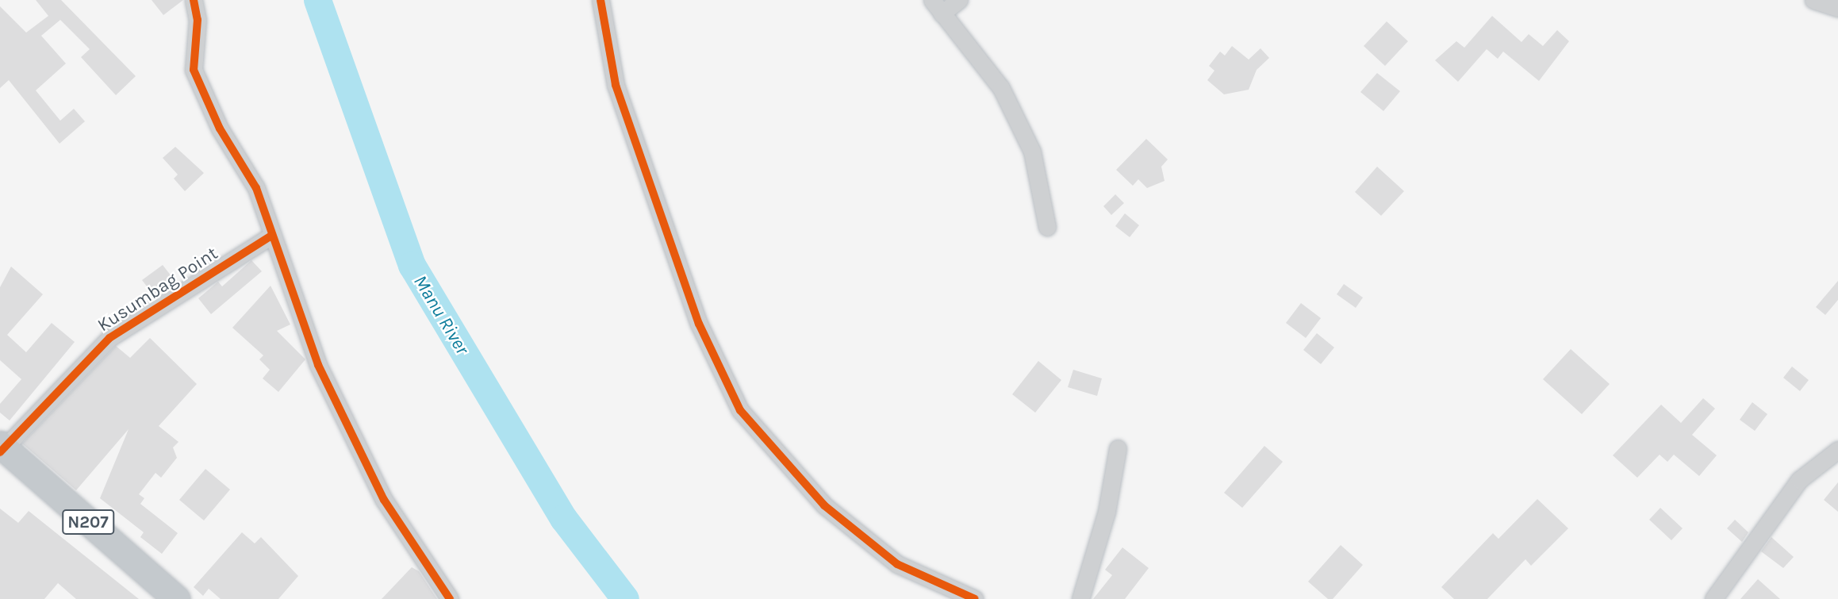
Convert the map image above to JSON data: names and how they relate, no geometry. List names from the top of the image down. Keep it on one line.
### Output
{"streets":{"highway":["N207"],"street":["Kusumbag Point"]},"crossings":[["Kusumbag Point","N207"]],"water":["Manu River"]}
